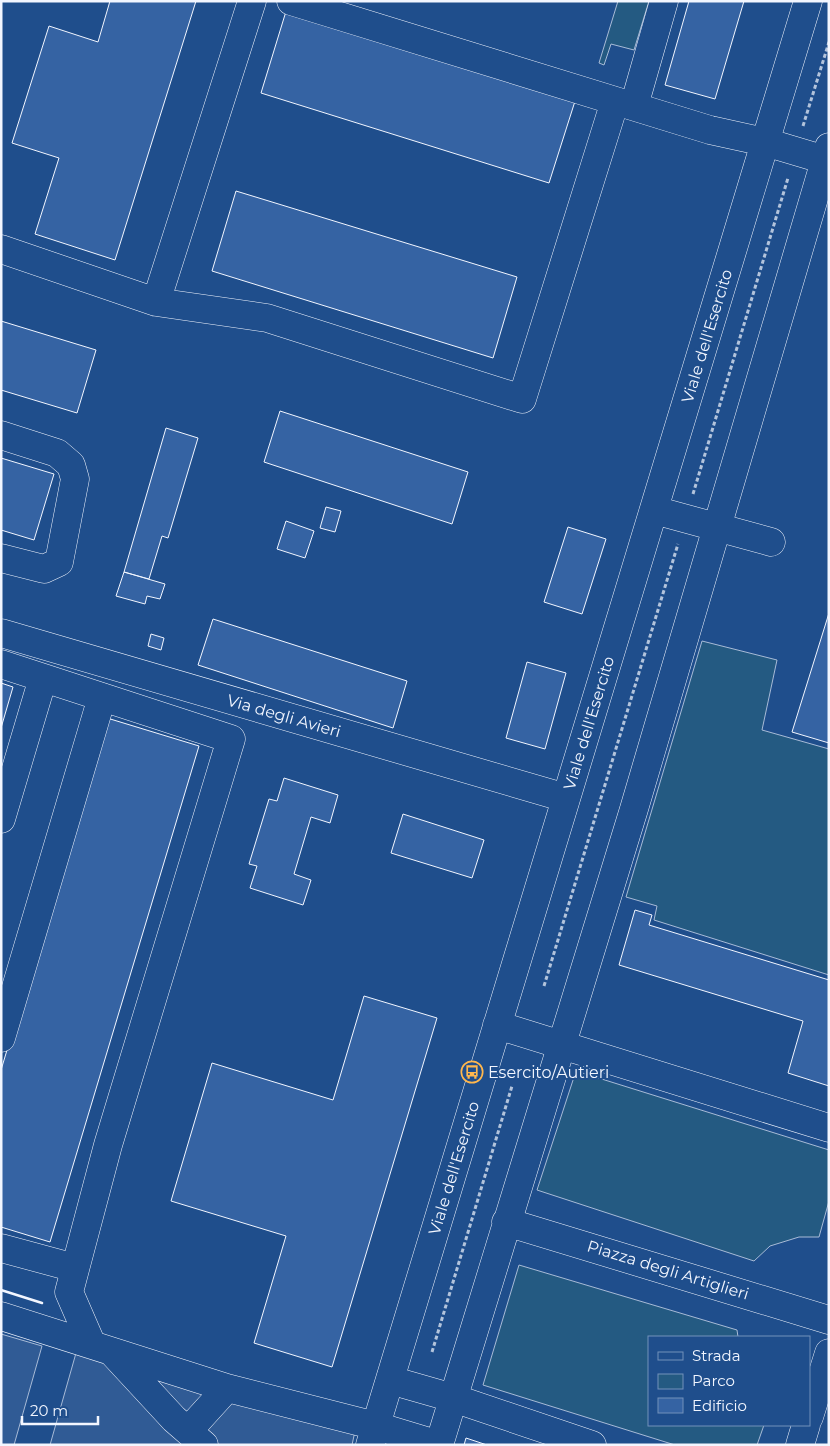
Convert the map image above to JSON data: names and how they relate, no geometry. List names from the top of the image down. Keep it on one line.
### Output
{"streets":{"street":["Viale dell'Esercito","Via degli Avieri","Piazza degli Artiglieri"]},"crossings":[["Viale dell'Esercito","Via degli Avieri"]],"places":{"bus stop":["Esercito/Autieri"]},"legend":["Strada","Parco","Edificio"],"scale_bar":"20 m"}
